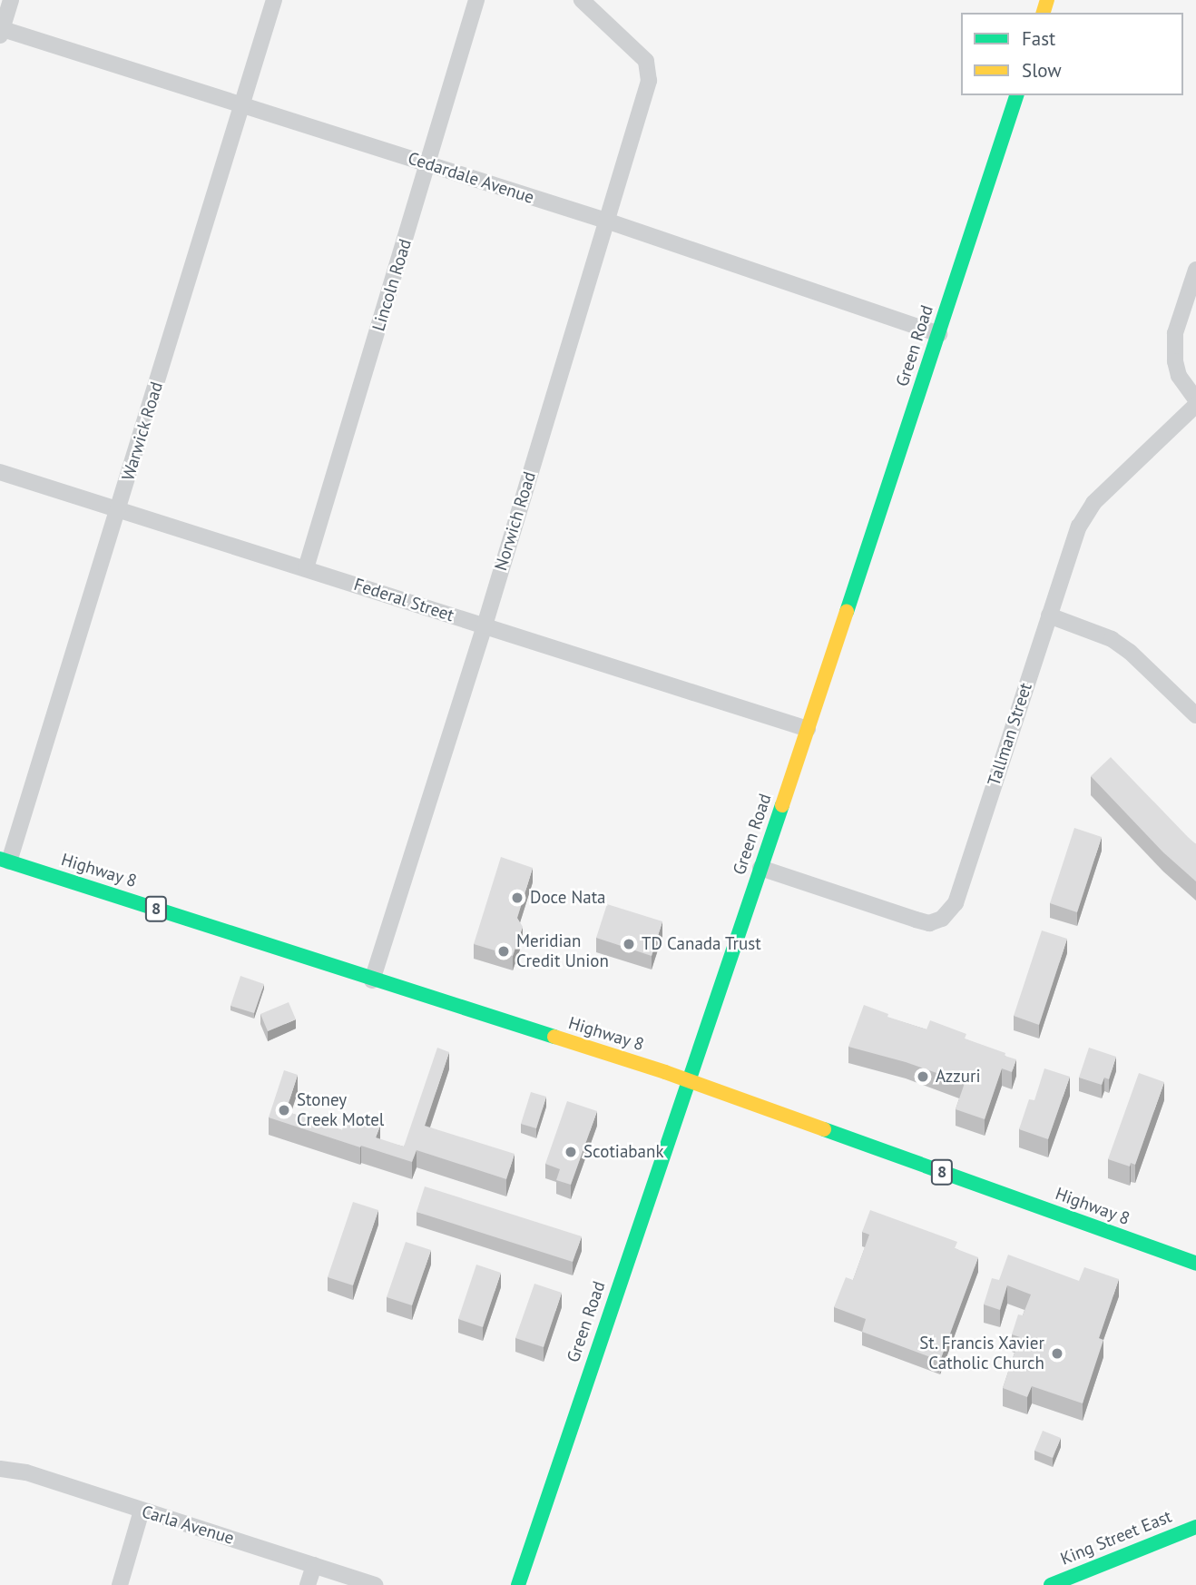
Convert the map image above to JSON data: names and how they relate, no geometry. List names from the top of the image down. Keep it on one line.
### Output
{"streets":{"street":["Cedardale Avenue","Lincoln Road","Green Road","Warwick Road","Norwich Road","Federal Street","Tallman Street","Highway 8","8","Carla Avenue","King Street East"]},"crossings":[["Cedardale Avenue","Lincoln Road"],["Cedardale Avenue","Green Road"],["Cedardale Avenue","Warwick Road"],["Cedardale Avenue","Norwich Road"],["Lincoln Road","Federal Street"],["Green Road","Federal Street"],["Green Road","Tallman Street"],["Green Road","Highway 8"],["Warwick Road","Federal Street"],["Warwick Road","Highway 8"],["Norwich Road","Federal Street"],["Norwich Road","Highway 8"]],"places":["Doce Nata","TD Canada Trust","Meridian Credit Union","Azzuri","Stoney Creek Motel","Scotiabank","St. Francis Xavier Catholic Church"],"legend":["Fast","Slow"]}
